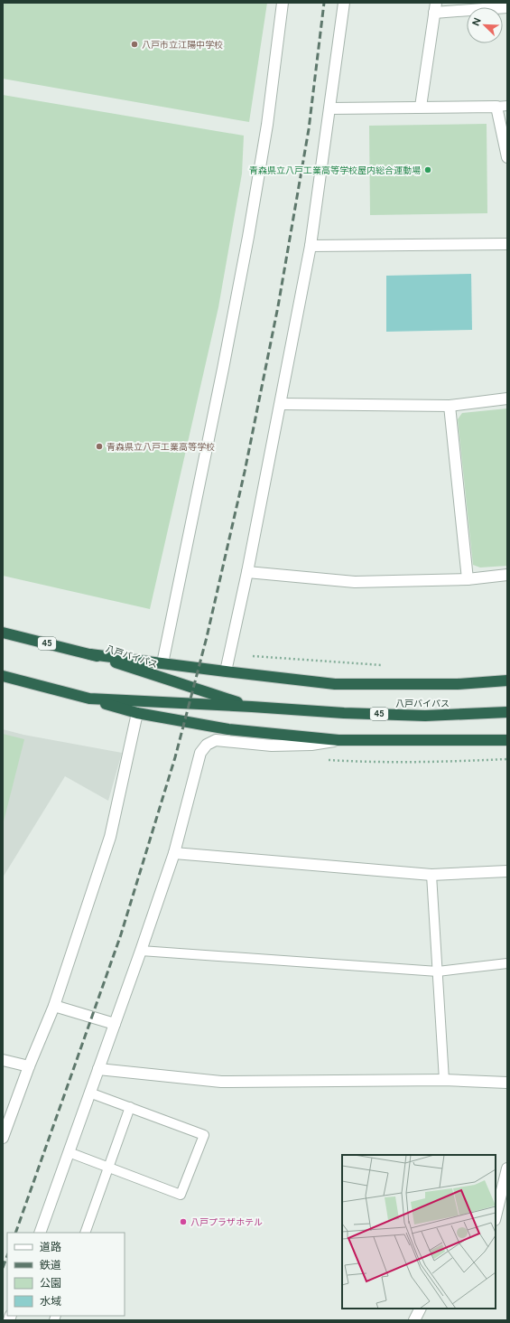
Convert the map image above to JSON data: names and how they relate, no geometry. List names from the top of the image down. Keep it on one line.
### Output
{"streets":{"highway":["45","八戸バイパス"]},"places":["八戸市立江陽中学校","青森県立八戸工業高等学校屋内総合運動場","青森県立八戸工業高等学校","八戸プラザホテル"],"legend":["道路","鉄道","公園","水域"],"north":"top left"}
